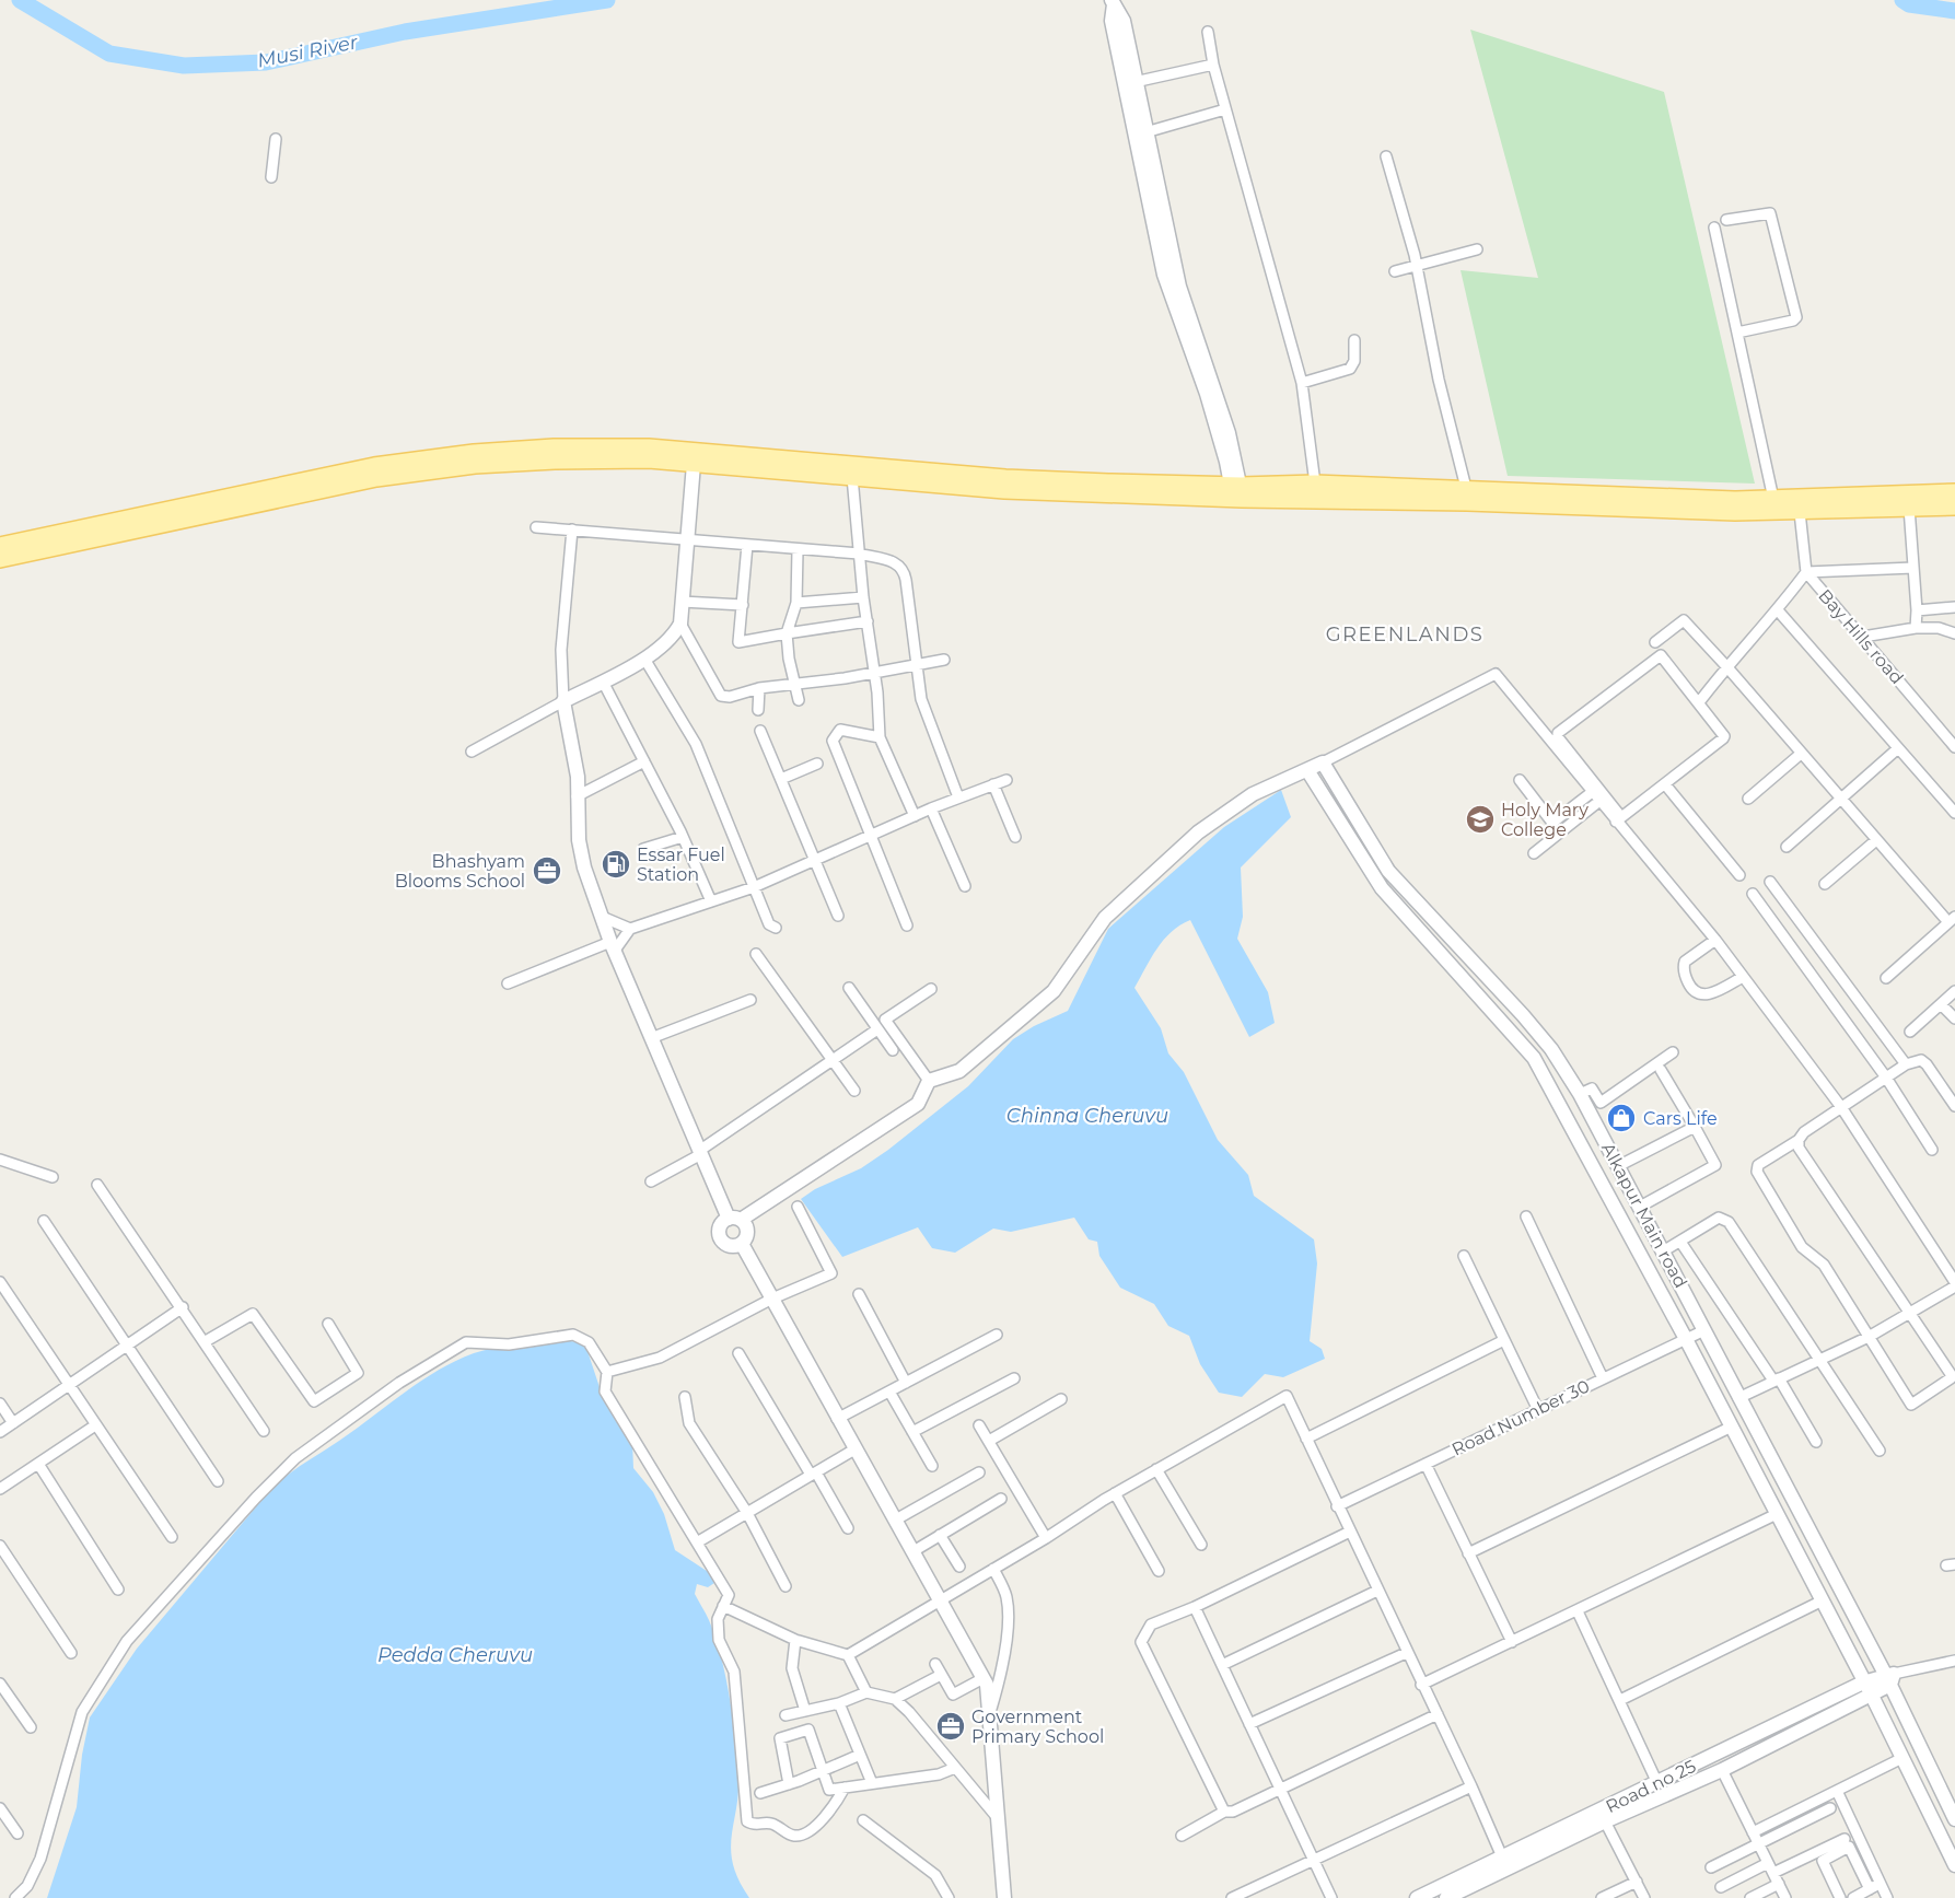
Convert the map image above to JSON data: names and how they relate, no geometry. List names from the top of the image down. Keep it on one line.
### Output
{"streets":{"street":["Bay Hills road","Alkapur Main road","Road Number 30","Road no 25"]},"crossings":[["Alkapur Main road","Road Number 30"],["Alkapur Main road","Road no 25"]],"districts":["GREENLANDS"],"water":["Musi River","Chinna Cheruvu","Pedda Cheruvu"],"places":{"school or university":["Holy Mary College"],"fuel station":["Essar Fuel Station"],"office":["Bhashyam Blooms School","Government Primary School"],"shop":["Cars Life"]}}
